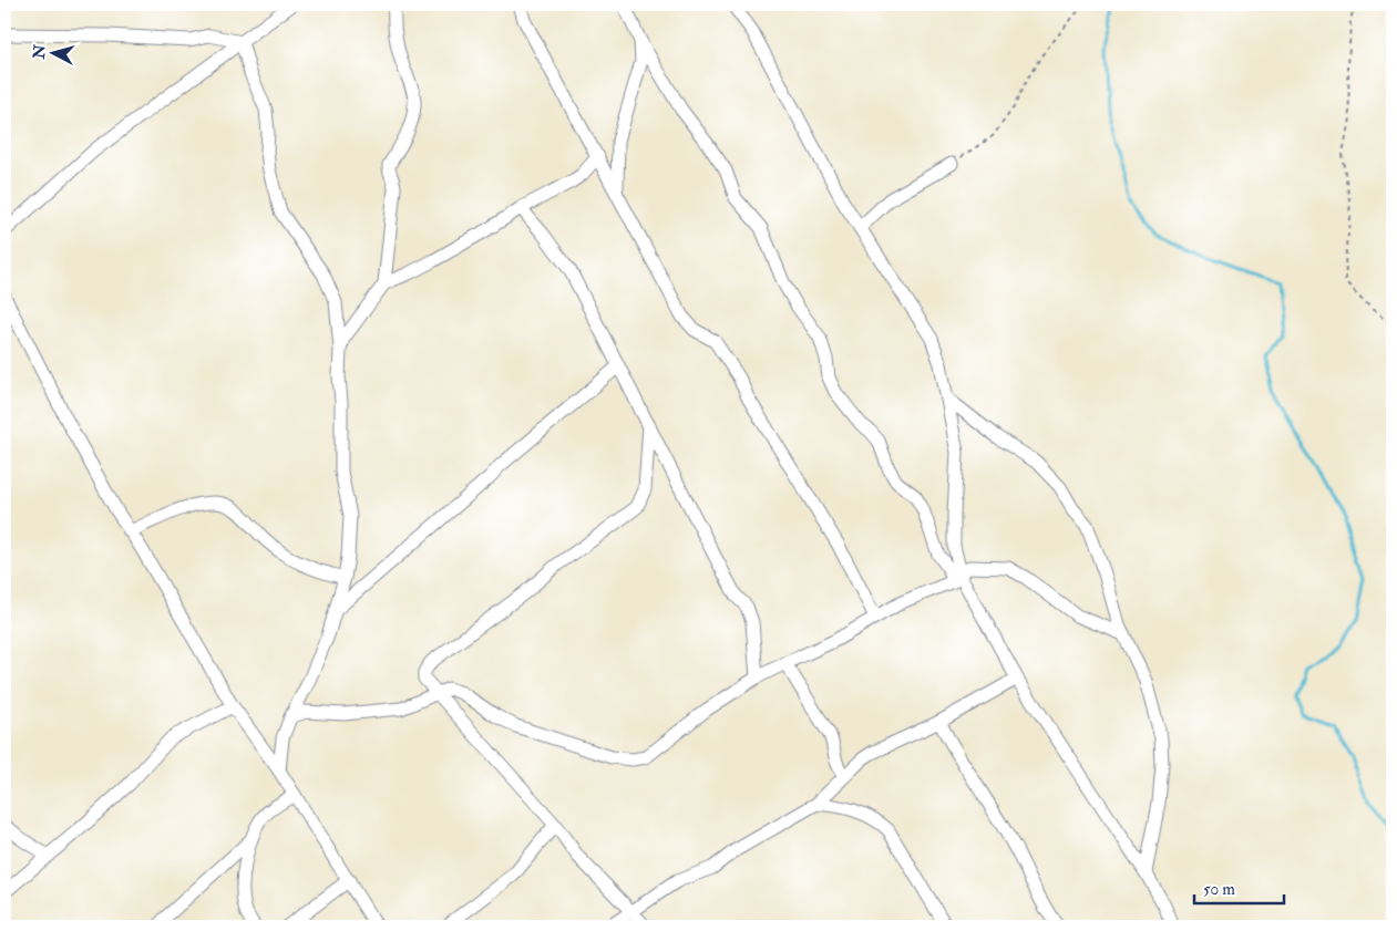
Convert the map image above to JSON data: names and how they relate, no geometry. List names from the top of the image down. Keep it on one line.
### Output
{"scale_bar":"50 m","north":"left"}
